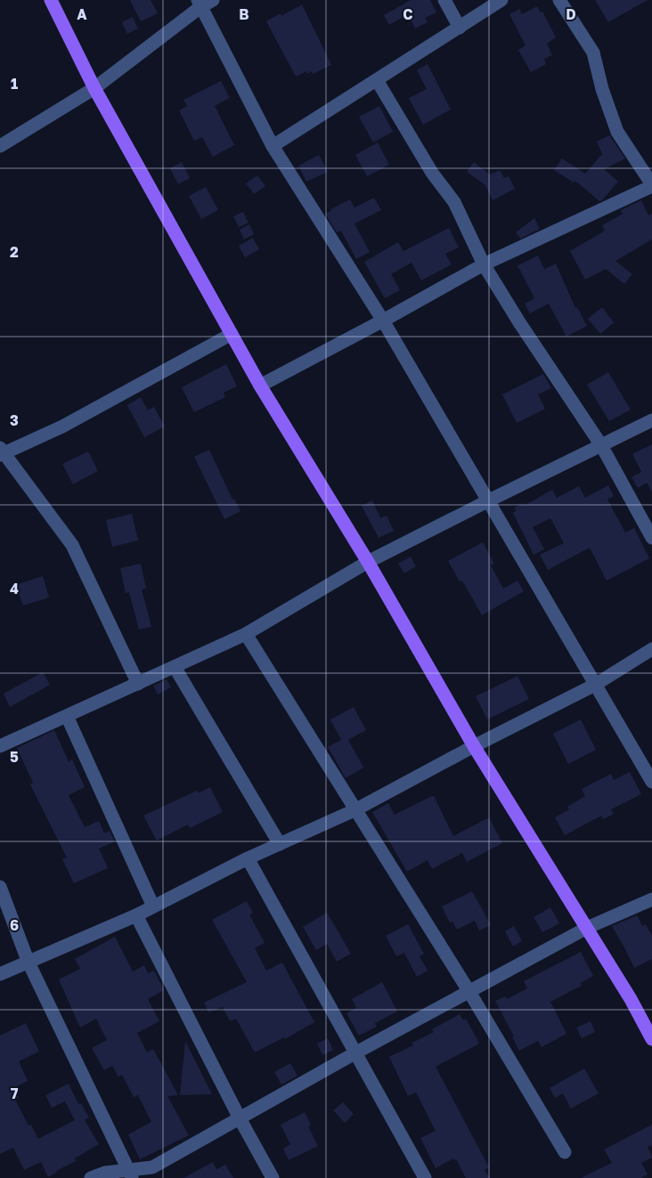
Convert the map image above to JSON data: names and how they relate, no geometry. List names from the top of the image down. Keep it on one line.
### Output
{"grid":{"columns":["A","B","C","D"],"rows":["1","2","3","4","5","6","7"]}}
